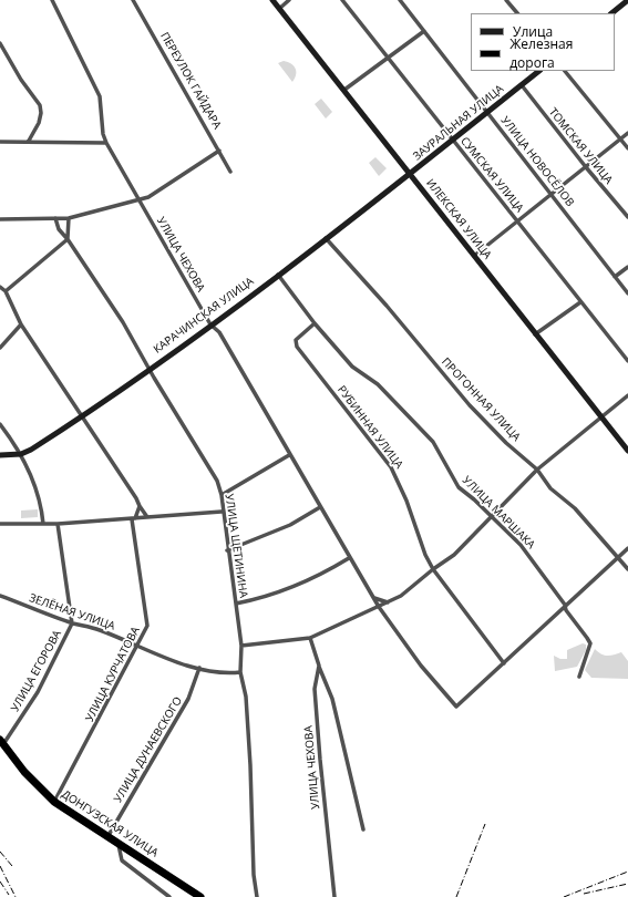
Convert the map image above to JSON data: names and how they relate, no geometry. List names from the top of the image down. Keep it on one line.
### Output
{"streets":{"highway":["ДОНГУЗСКАЯ УЛИЦА"],"street":["ПЕРЕУЛОК ГАЙДАРА","ЗАУРАЛЬНАЯ УЛИЦА","ТОМСКАЯ УЛИЦА","УЛИЦА НОВОСЁЛОВ","СУМСКАЯ УЛИЦА","ИЛЕКСКАЯ УЛИЦА","УЛИЦА ЧЕХОВА","КАРАЧИНСКАЯ УЛИЦА","ПРОГОННАЯ УЛИЦА","РУБИННАЯ УЛИЦА","УЛИЦА МАРШАКА","УЛИЦА ЩЕТИНИНА","ЗЕЛЁНАЯ УЛИЦА","УЛИЦА ЕГОРОВА","УЛИЦА КУРЧАТОВА","УЛИЦА ДУНАЕВСКОГО"]},"crossings":[["ЗАУРАЛЬНАЯ УЛИЦА","ТОМСКАЯ УЛИЦА"],["ЗАУРАЛЬНАЯ УЛИЦА","УЛИЦА НОВОСЁЛОВ"],["ЗАУРАЛЬНАЯ УЛИЦА","СУМСКАЯ УЛИЦА"],["ЗАУРАЛЬНАЯ УЛИЦА","ИЛЕКСКАЯ УЛИЦА"],["ЗАУРАЛЬНАЯ УЛИЦА","КАРАЧИНСКАЯ УЛИЦА"],["ИЛЕКСКАЯ УЛИЦА","КАРАЧИНСКАЯ УЛИЦА"],["УЛИЦА ЧЕХОВА","КАРАЧИНСКАЯ УЛИЦА"],["УЛИЦА ЧЕХОВА","РУБИННАЯ УЛИЦА"],["КАРАЧИНСКАЯ УЛИЦА","ПРОГОННАЯ УЛИЦА"],["КАРАЧИНСКАЯ УЛИЦА","УЛИЦА МАРШАКА"],["КАРАЧИНСКАЯ УЛИЦА","УЛИЦА ЩЕТИНИНА"],["РУБИННАЯ УЛИЦА","УЛИЦА МАРШАКА"],["УЛИЦА ЩЕТИНИНА","ЗЕЛЁНАЯ УЛИЦА"],["ЗЕЛЁНАЯ УЛИЦА","УЛИЦА ЕГОРОВА"],["ЗЕЛЁНАЯ УЛИЦА","УЛИЦА КУРЧАТОВА"],["ЗЕЛЁНАЯ УЛИЦА","УЛИЦА ДУНАЕВСКОГО"],["УЛИЦА ЕГОРОВА","ДОНГУЗСКАЯ УЛИЦА"],["УЛИЦА КУРЧАТОВА","ДОНГУЗСКАЯ УЛИЦА"],["УЛИЦА ДУНАЕВСКОГО","ДОНГУЗСКАЯ УЛИЦА"]],"legend":["Улица","Железная дорога"]}
